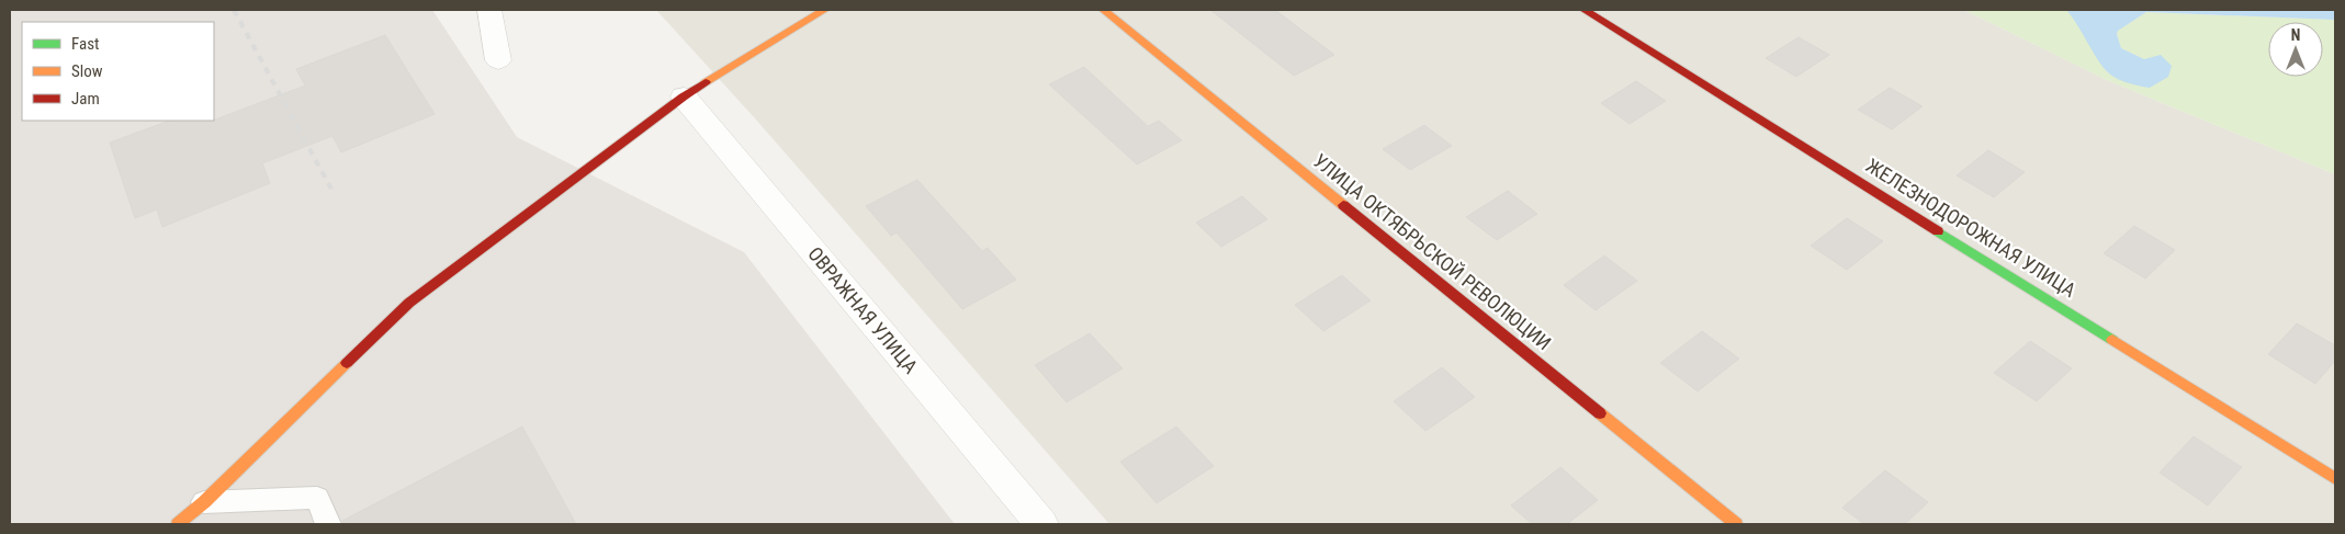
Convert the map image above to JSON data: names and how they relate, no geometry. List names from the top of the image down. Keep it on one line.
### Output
{"streets":{"street":["ЖЕЛЕЗНОДОРОЖНАЯ УЛИЦА","УЛИЦА ОКТЯБРЬСКОЙ РЕВОЛЮЦИИ","ОВРАЖНАЯ УЛИЦА"]},"legend":["Fast","Slow","Jam"],"north":"top"}
